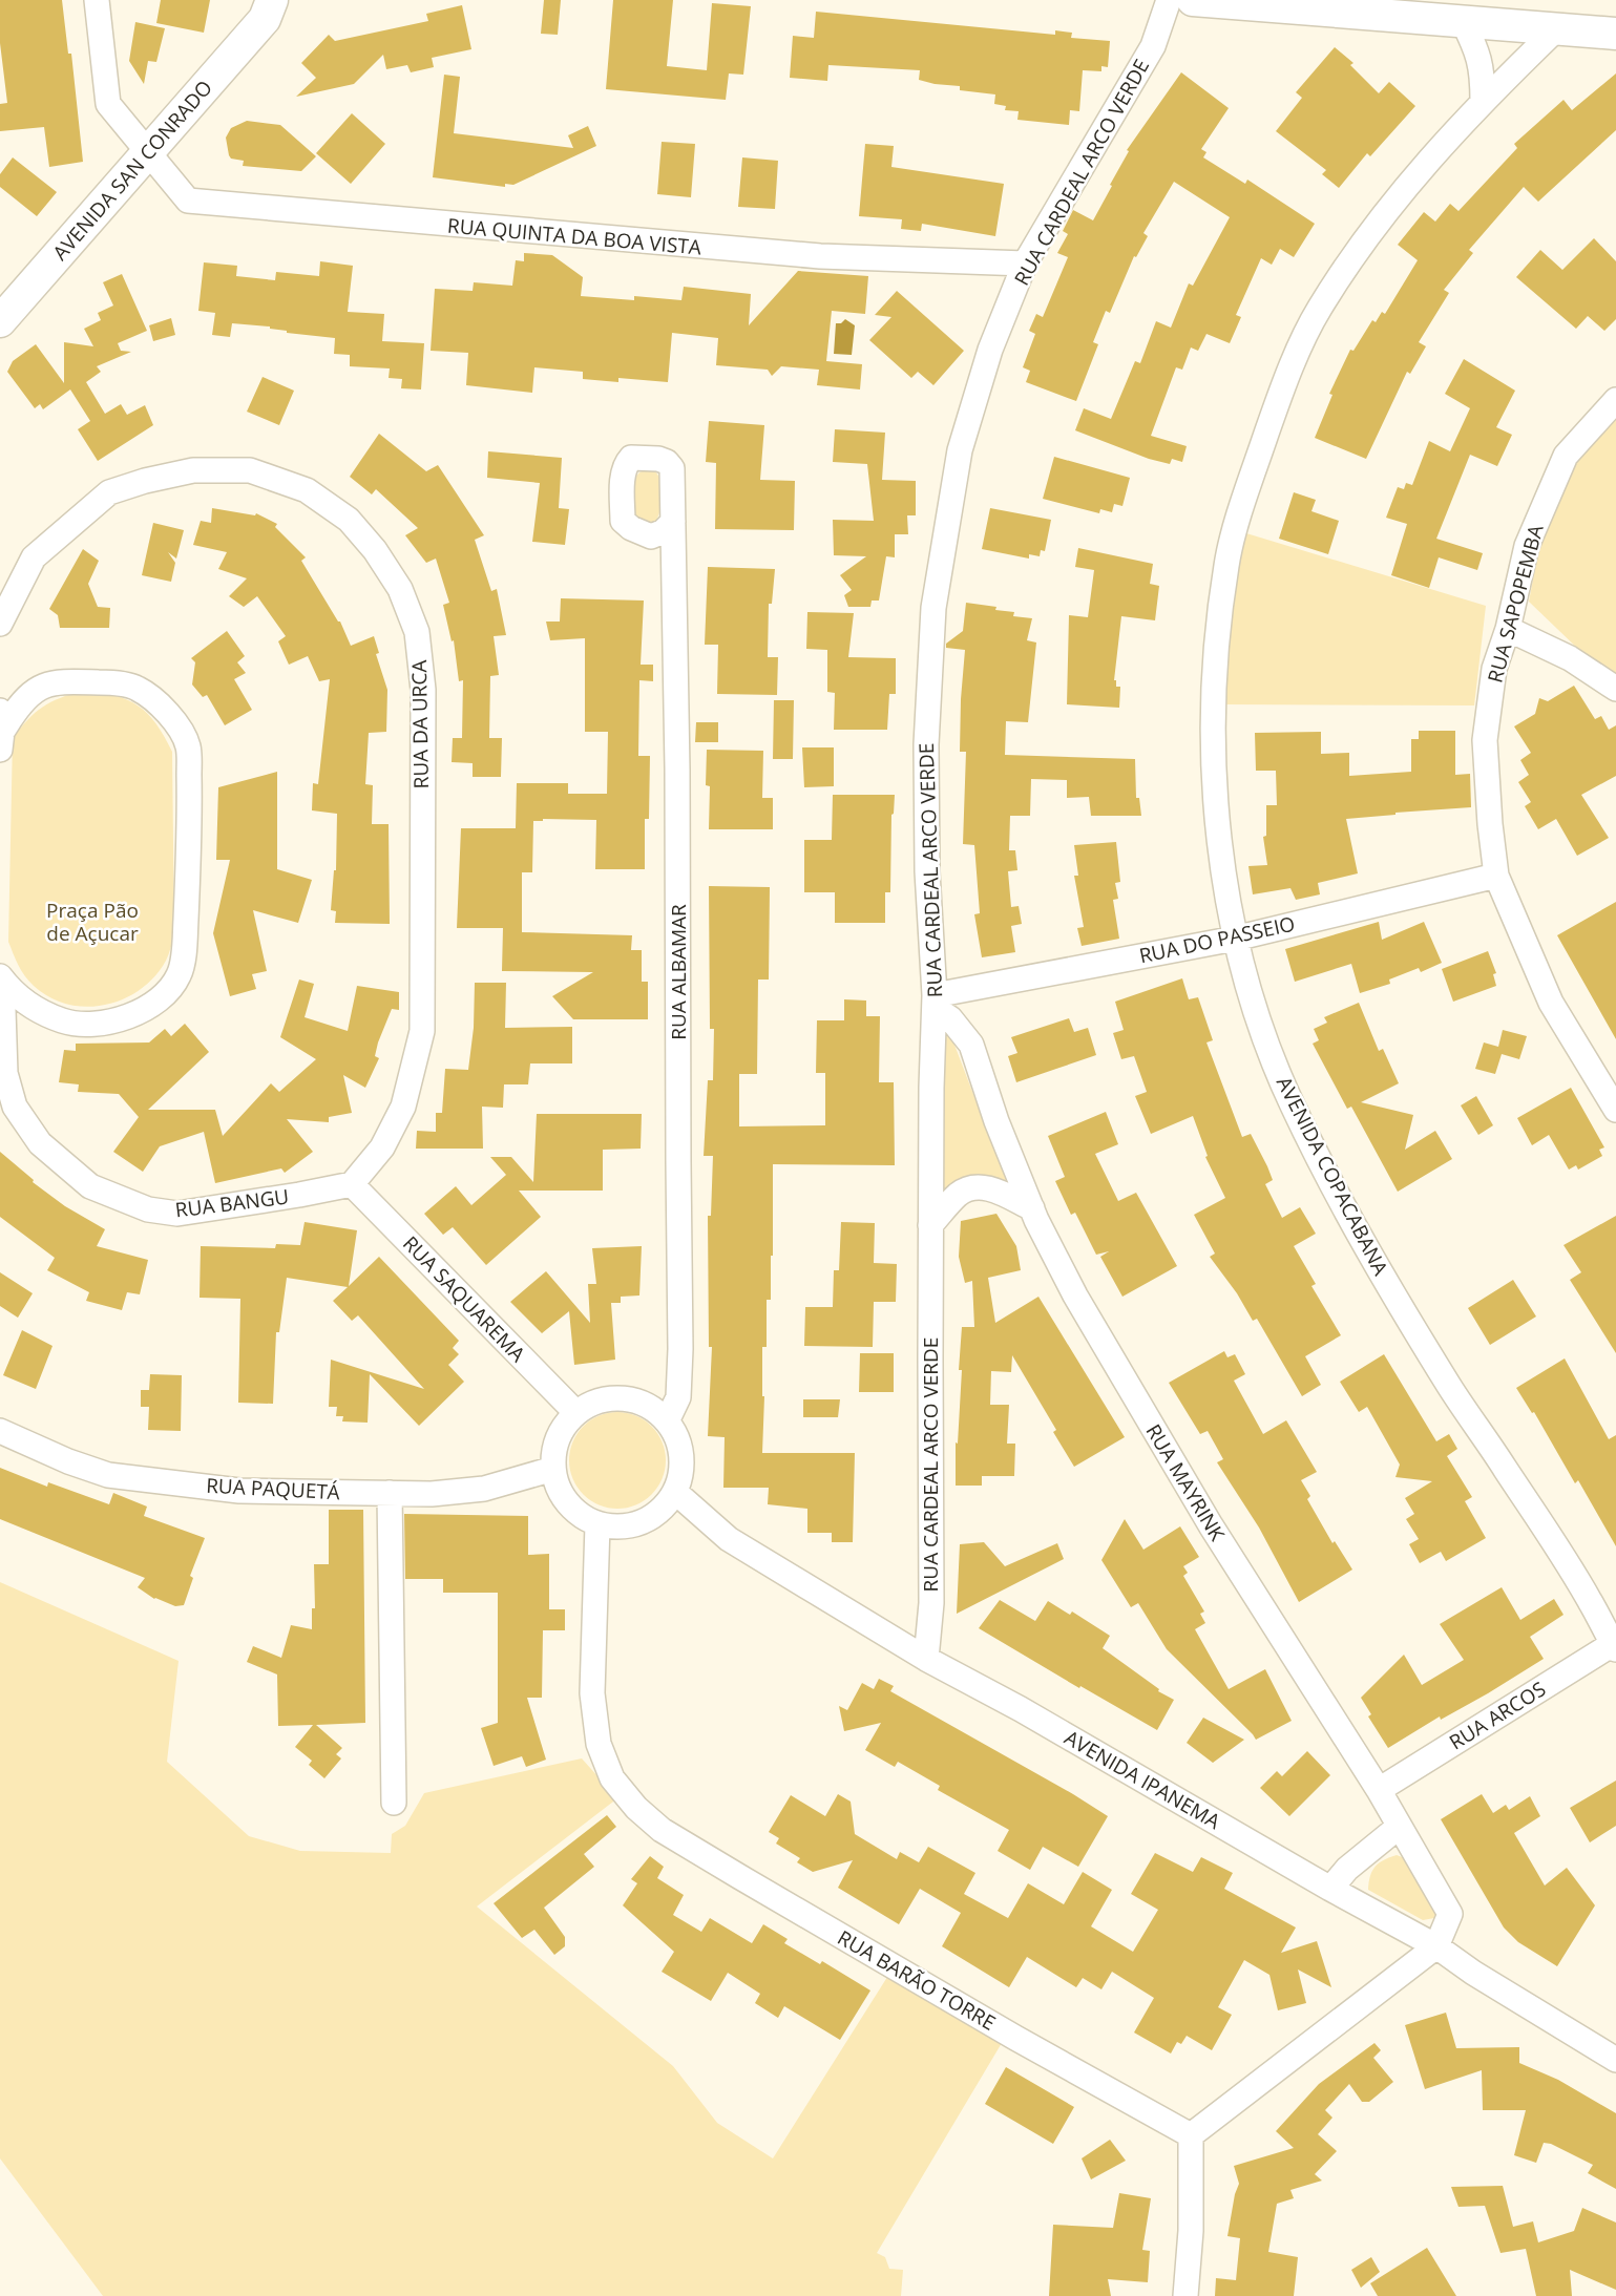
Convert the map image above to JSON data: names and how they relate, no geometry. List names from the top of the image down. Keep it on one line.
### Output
{"streets":{"street":["AVENIDA SAN CONRADO","RUA CARDEAL ARCO VERDE","RUA QUINTA DA BOA VISTA","RUA SAPOPEMBA","RUA DA URCA","RUA DO PASSEIO","RUA ALBAMAR","AVENIDA COPACABANA","RUA BANGU","RUA SAQUAREMA","RUA MAYRINK","RUA PAQUETÁ","RUA ARCOS","AVENIDA IPANEMA","RUA BARÃO TORRE"]},"crossings":[["AVENIDA SAN CONRADO","RUA QUINTA DA BOA VISTA"],["RUA CARDEAL ARCO VERDE","RUA QUINTA DA BOA VISTA"],["RUA CARDEAL ARCO VERDE","RUA DO PASSEIO"],["RUA CARDEAL ARCO VERDE","RUA MAYRINK"],["RUA CARDEAL ARCO VERDE","AVENIDA IPANEMA"],["RUA SAPOPEMBA","RUA DO PASSEIO"],["RUA DA URCA","RUA BANGU"],["RUA DA URCA","RUA SAQUAREMA"],["RUA DO PASSEIO","AVENIDA COPACABANA"],["RUA DO PASSEIO","RUA MAYRINK"],["RUA ALBAMAR","RUA SAQUAREMA"],["RUA ALBAMAR","RUA PAQUETÁ"],["RUA ALBAMAR","AVENIDA IPANEMA"],["RUA ALBAMAR","RUA BARÃO TORRE"],["AVENIDA COPACABANA","RUA ARCOS"],["RUA BANGU","RUA SAQUAREMA"],["RUA SAQUAREMA","RUA PAQUETÁ"],["RUA SAQUAREMA","AVENIDA IPANEMA"],["RUA SAQUAREMA","RUA BARÃO TORRE"],["RUA MAYRINK","RUA ARCOS"],["RUA MAYRINK","AVENIDA IPANEMA"],["RUA PAQUETÁ","AVENIDA IPANEMA"],["RUA PAQUETÁ","RUA BARÃO TORRE"],["AVENIDA IPANEMA","RUA BARÃO TORRE"]],"parks":["Praça Pão de Açucar"]}
